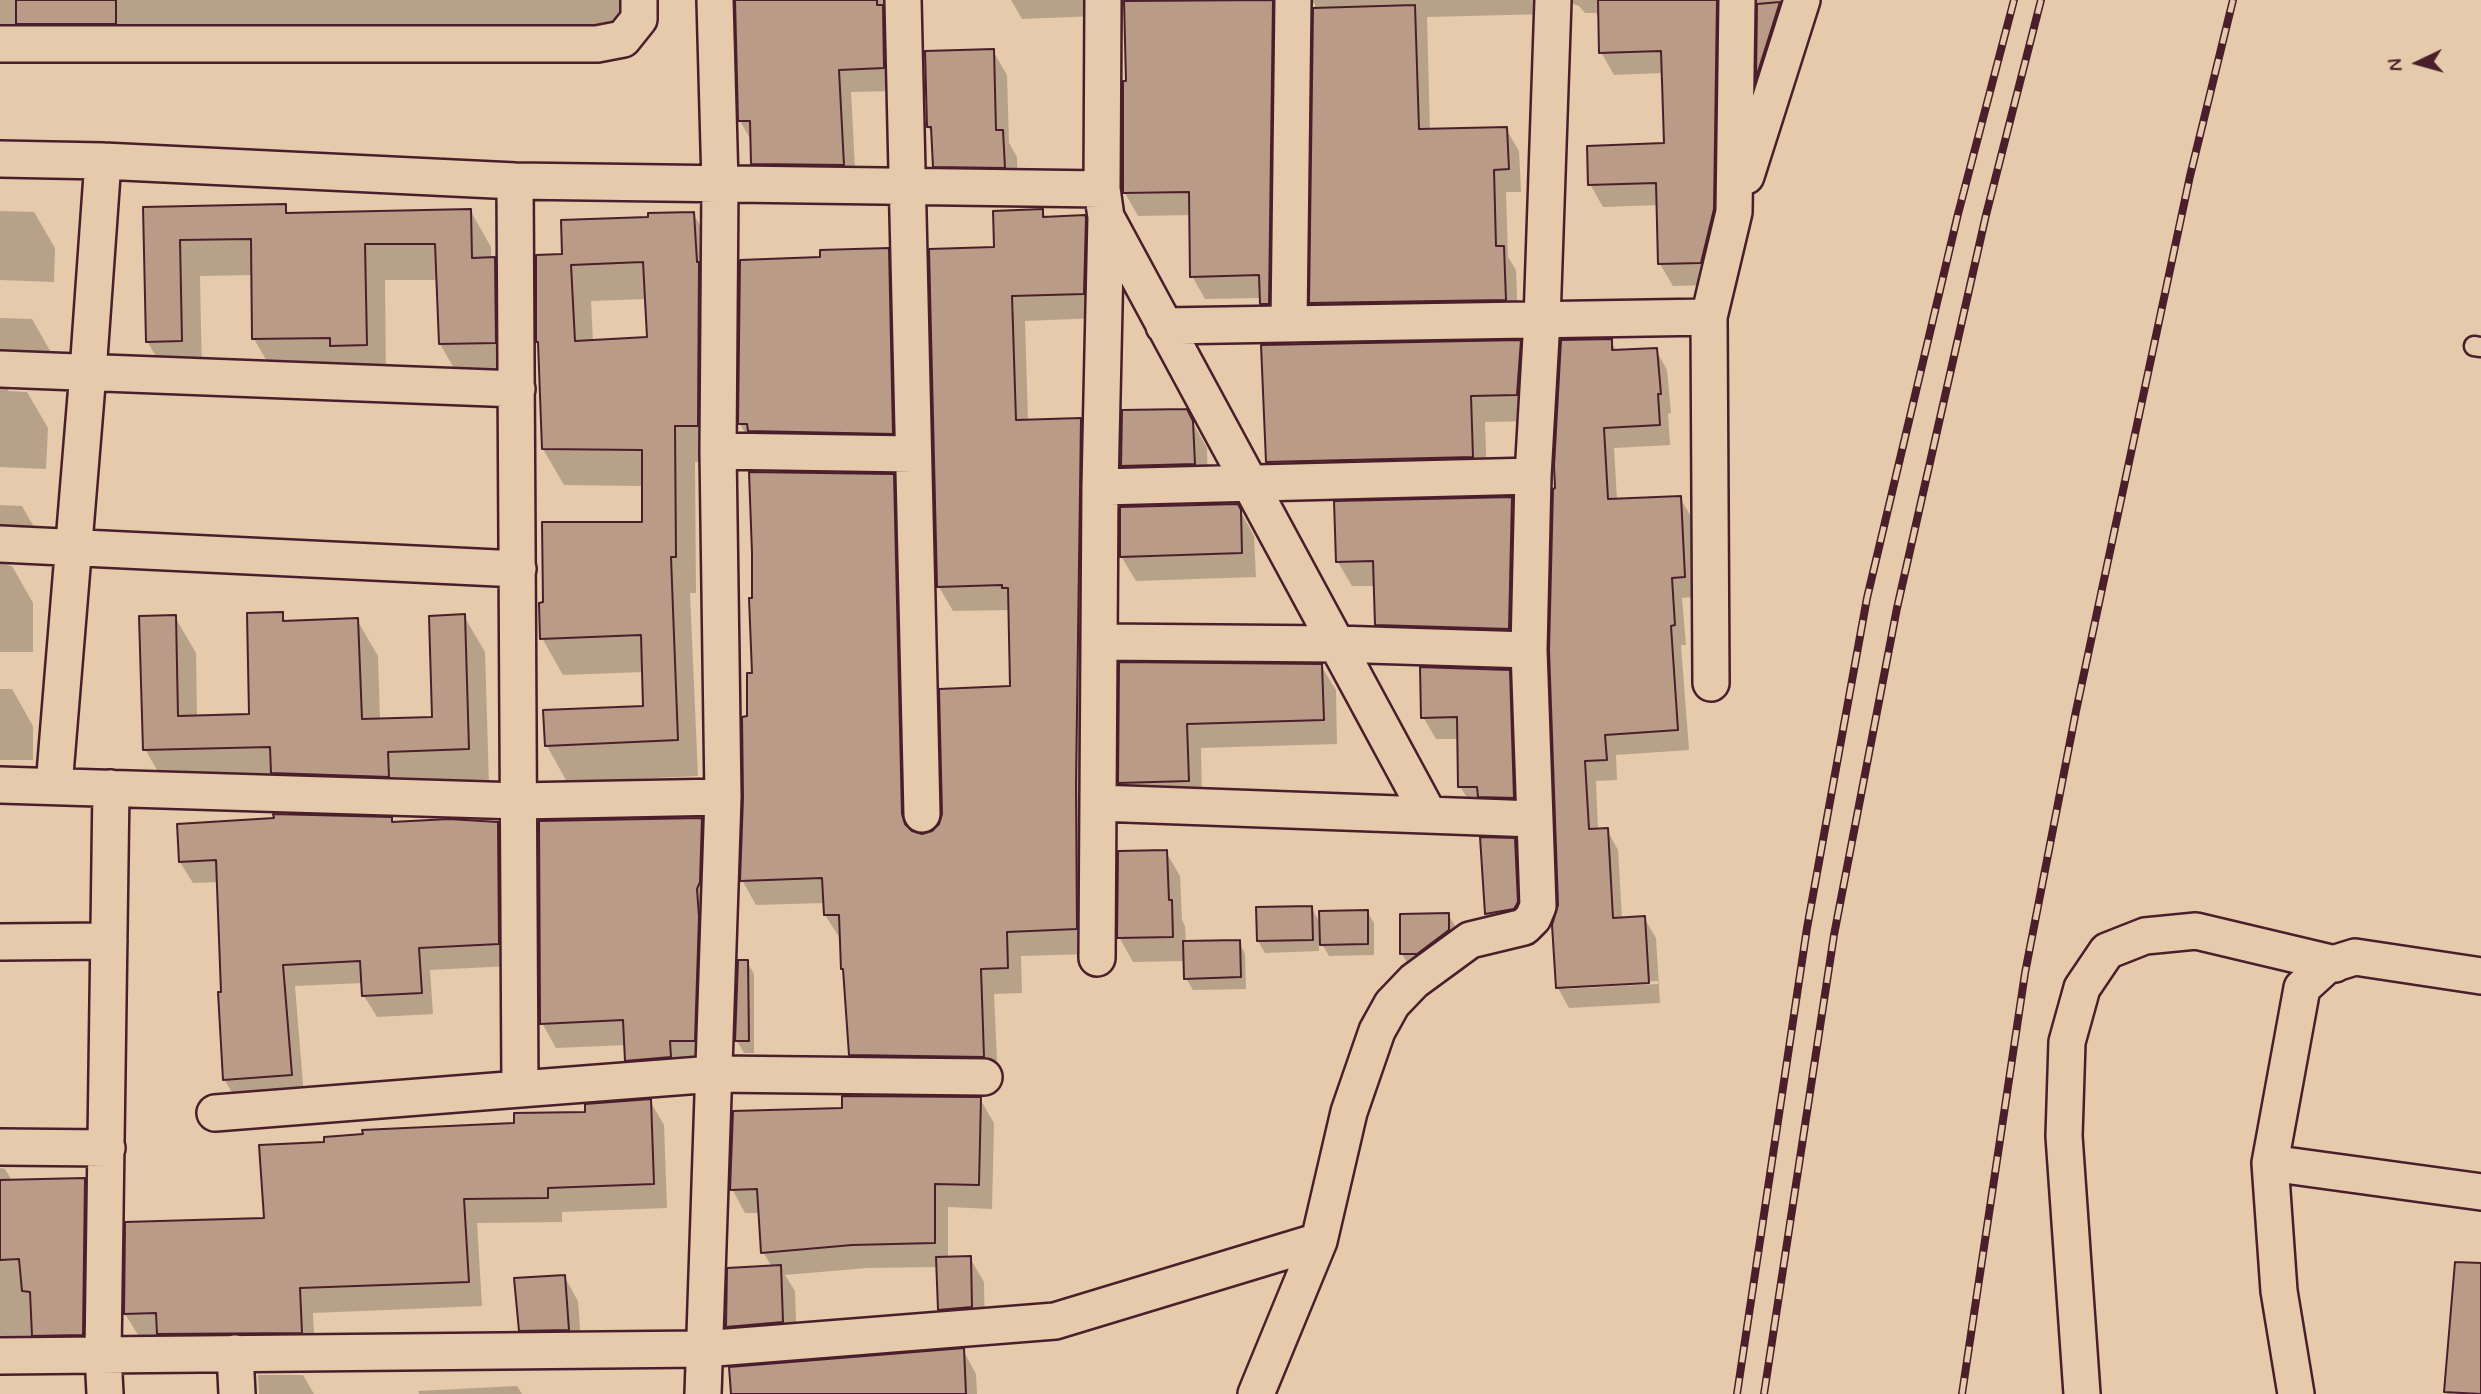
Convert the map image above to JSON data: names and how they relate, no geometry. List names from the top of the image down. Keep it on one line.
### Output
{"north":"left"}
